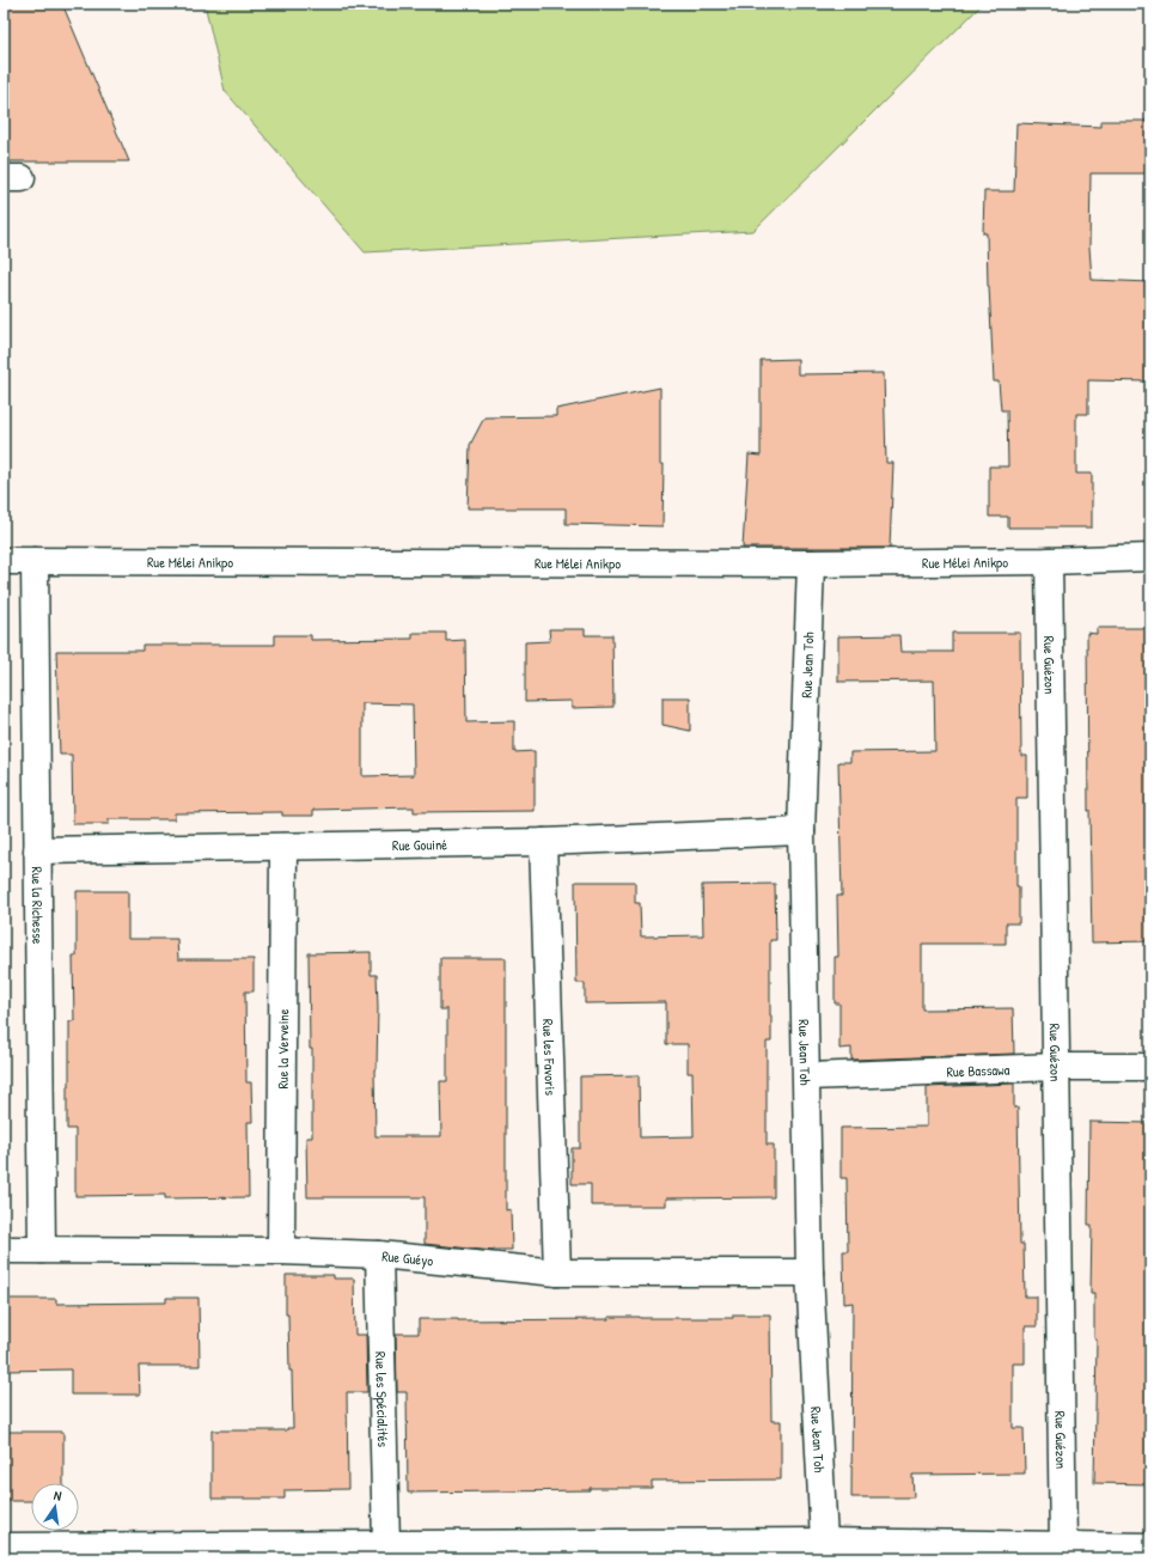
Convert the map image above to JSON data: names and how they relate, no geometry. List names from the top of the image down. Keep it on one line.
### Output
{"streets":{"street":["Rue Mélei Anikpo","Rue Jean Toh","Rue Guézon","Rue Gouiné","Rue la Richesse","Rue la Verveine","Rue les Favoris","Rue Bassawa","Rue Guéyo","Rue les Spécialités"]},"crossings":[["Rue Mélei Anikpo","Rue Jean Toh"],["Rue Mélei Anikpo","Rue Guézon"],["Rue Mélei Anikpo","Rue la Richesse"],["Rue Jean Toh","Rue Gouiné"],["Rue Jean Toh","Rue Bassawa"],["Rue Jean Toh","Rue Guéyo"],["Rue Guézon","Rue Bassawa"],["Rue Gouiné","Rue la Richesse"],["Rue Gouiné","Rue la Verveine"],["Rue Gouiné","Rue les Favoris"],["Rue la Richesse","Rue Guéyo"],["Rue la Verveine","Rue Guéyo"],["Rue les Favoris","Rue Guéyo"],["Rue Guéyo","Rue les Spécialités"]],"north":"top"}
